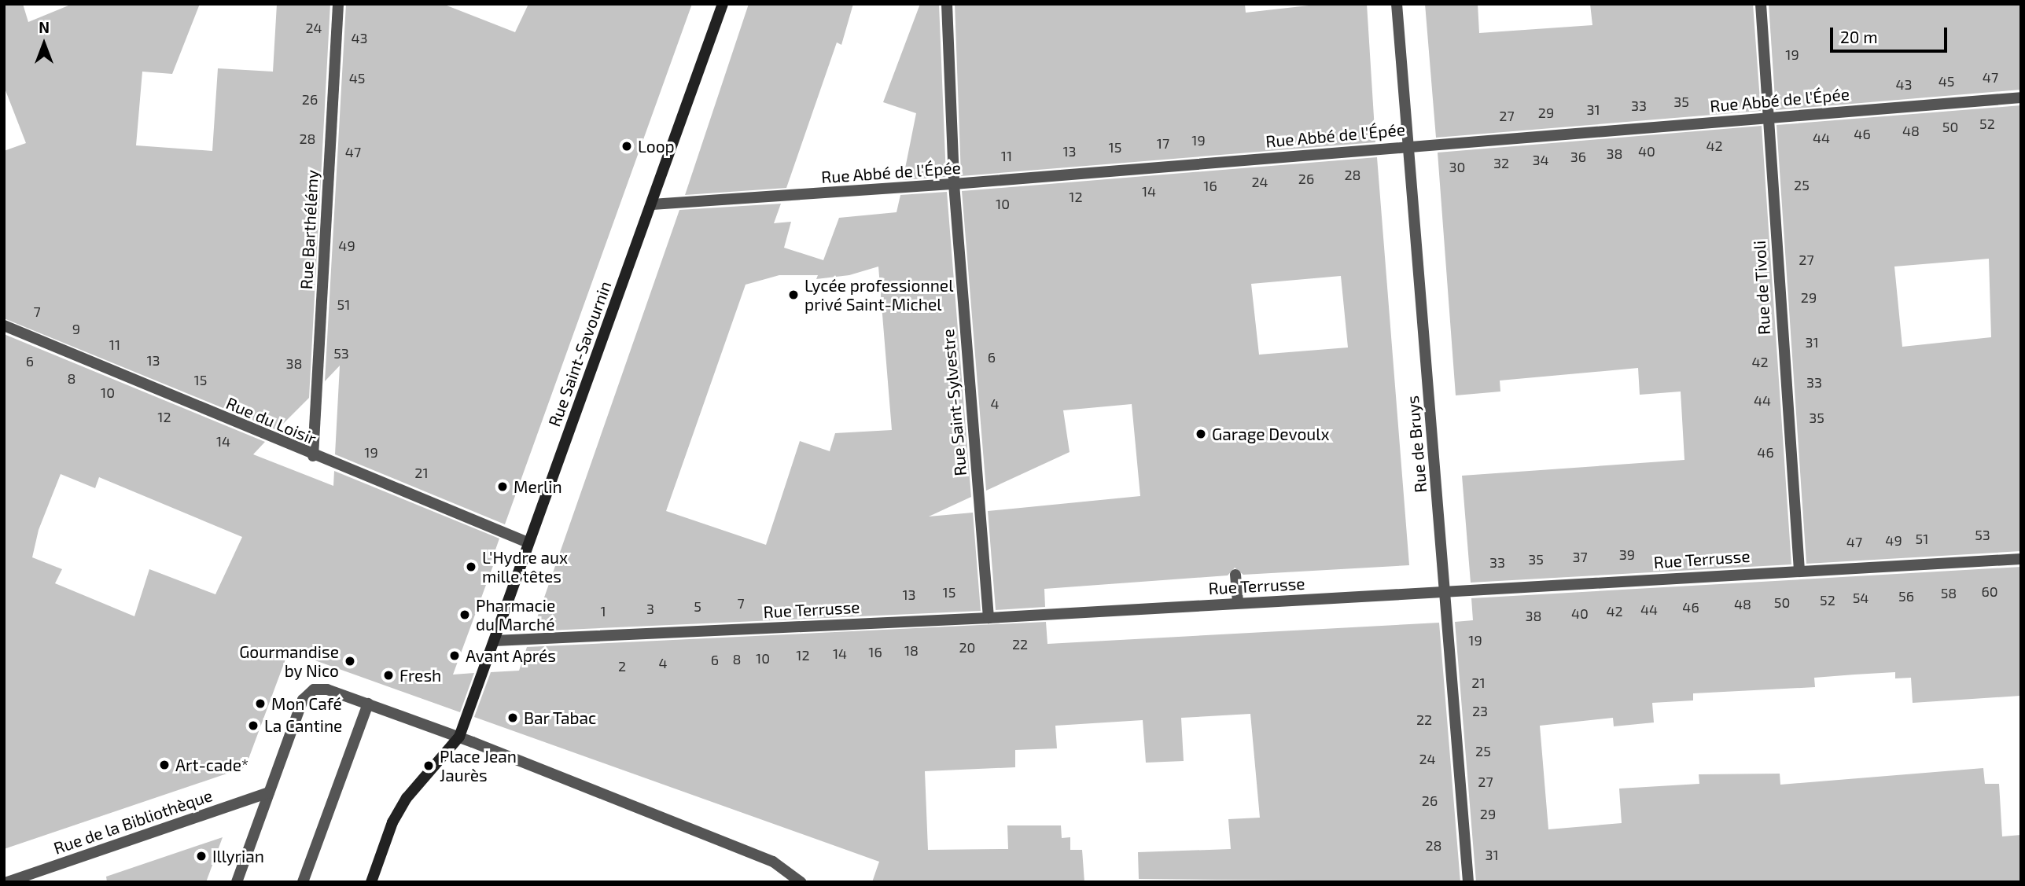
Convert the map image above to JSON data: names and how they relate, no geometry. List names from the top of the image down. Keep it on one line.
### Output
{"streets":{"street":["Rue Abbé de l'Épée","Rue Barthélémy","Rue de Tivoli","Rue Saint-Savournin","Rue Saint-Sylvestre","Rue du Loisir","Rue de Bruys","Rue Terrusse","Rue de la Bibliothèque"]},"crossings":[["Rue Abbé de l'Épée","Rue de Tivoli"],["Rue Abbé de l'Épée","Rue Saint-Savournin"],["Rue Abbé de l'Épée","Rue Saint-Sylvestre"],["Rue Abbé de l'Épée","Rue de Bruys"],["Rue Barthélémy","Rue du Loisir"],["Rue de Tivoli","Rue Terrusse"],["Rue Saint-Savournin","Rue du Loisir"],["Rue Saint-Savournin","Rue Terrusse"],["Rue Saint-Sylvestre","Rue Terrusse"],["Rue de Bruys","Rue Terrusse"]],"places":["Loop","Lycée professionnel privé Saint-Michel","Garage Devoulx","Merlin","L'Hydre aux mille têtes","Pharmacie du Marché","Avant Aprés","Gourmandise by Nico","Fresh","Mon Café","Bar Tabac","La Cantine","Art-cade*","Place Jean Jaurès","Illyrian"],"house_numbers":["24","43","19","47","45","45","43","26","35","33","31","29","27","52","50","48","46","44","28","19","17","42","15","13","40","47","38","11","36","34","32","30","28","26","24","25","16","14","12","10","49","27","29","51","7","9","31","11","53","6","13","6","42","38","8","15","33","10","44","4","12","35","14","19","46","21","53","51","49","47","39","37","35","33","60","15","58","13","56","54","52","50","7","48","5","46","3","44","1","42","40","38","19","22","20","18","16","14","12","10","8","6","4","2","21","23","22","25","24","27","26","29","28","31"],"scale_bar":"20 m","north":"top"}
